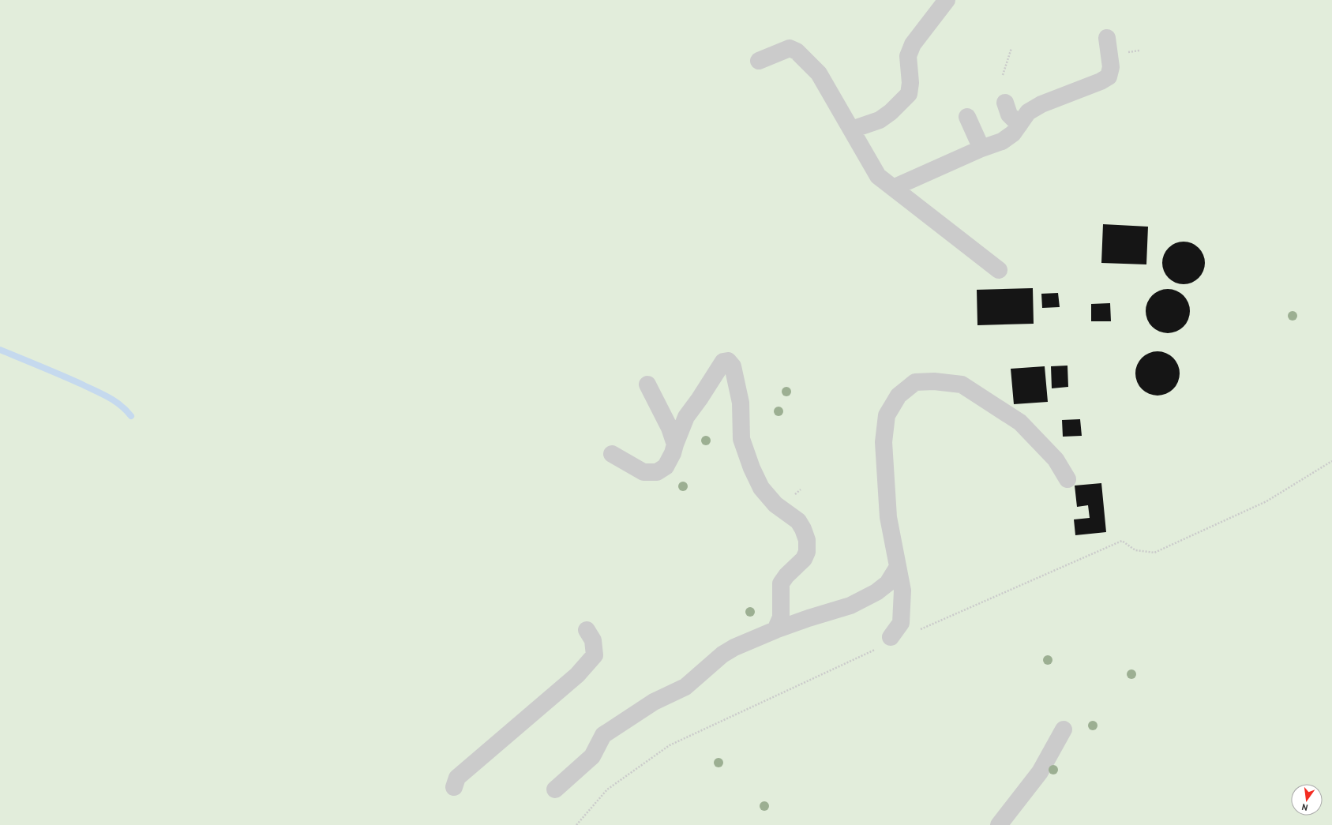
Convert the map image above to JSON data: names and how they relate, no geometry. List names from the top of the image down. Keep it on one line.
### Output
{"north":"bottom"}
